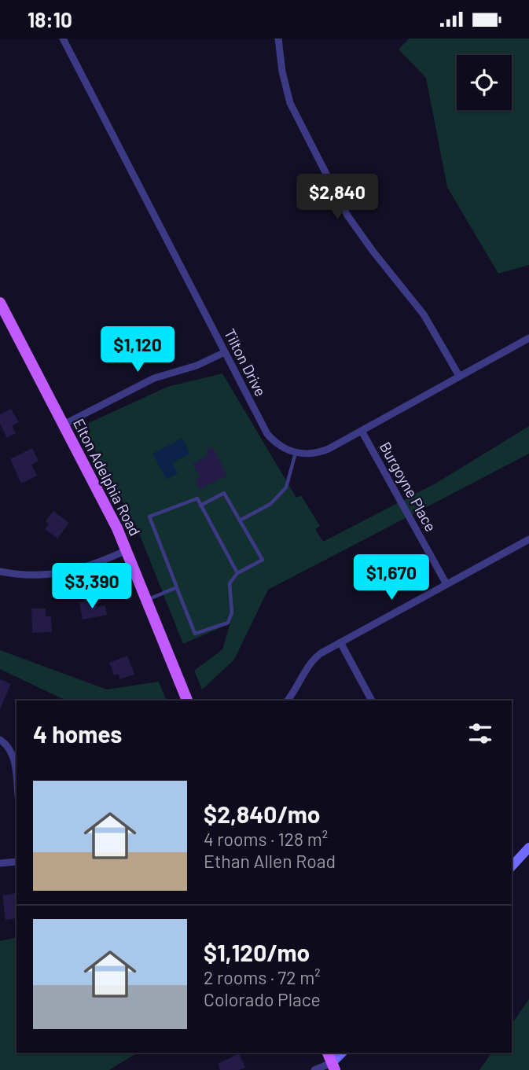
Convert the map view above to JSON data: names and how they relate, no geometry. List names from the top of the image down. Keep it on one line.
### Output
{"streets":{"main road":["Elton Adelphia Road"],"street":["Tilton Drive","Burgoyne Place"]},"page":{"status":"18:10","price":["$2,840","$1,120","$1,670","$3,390"],"heading":"4 homes","list":[{"name":"$2,840/mo","note":"4 rooms · 128 m² · Ethan Allen Road"},{"name":"$1,120/mo","note":"2 rooms · 72 m² · Colorado Place"}]}}
